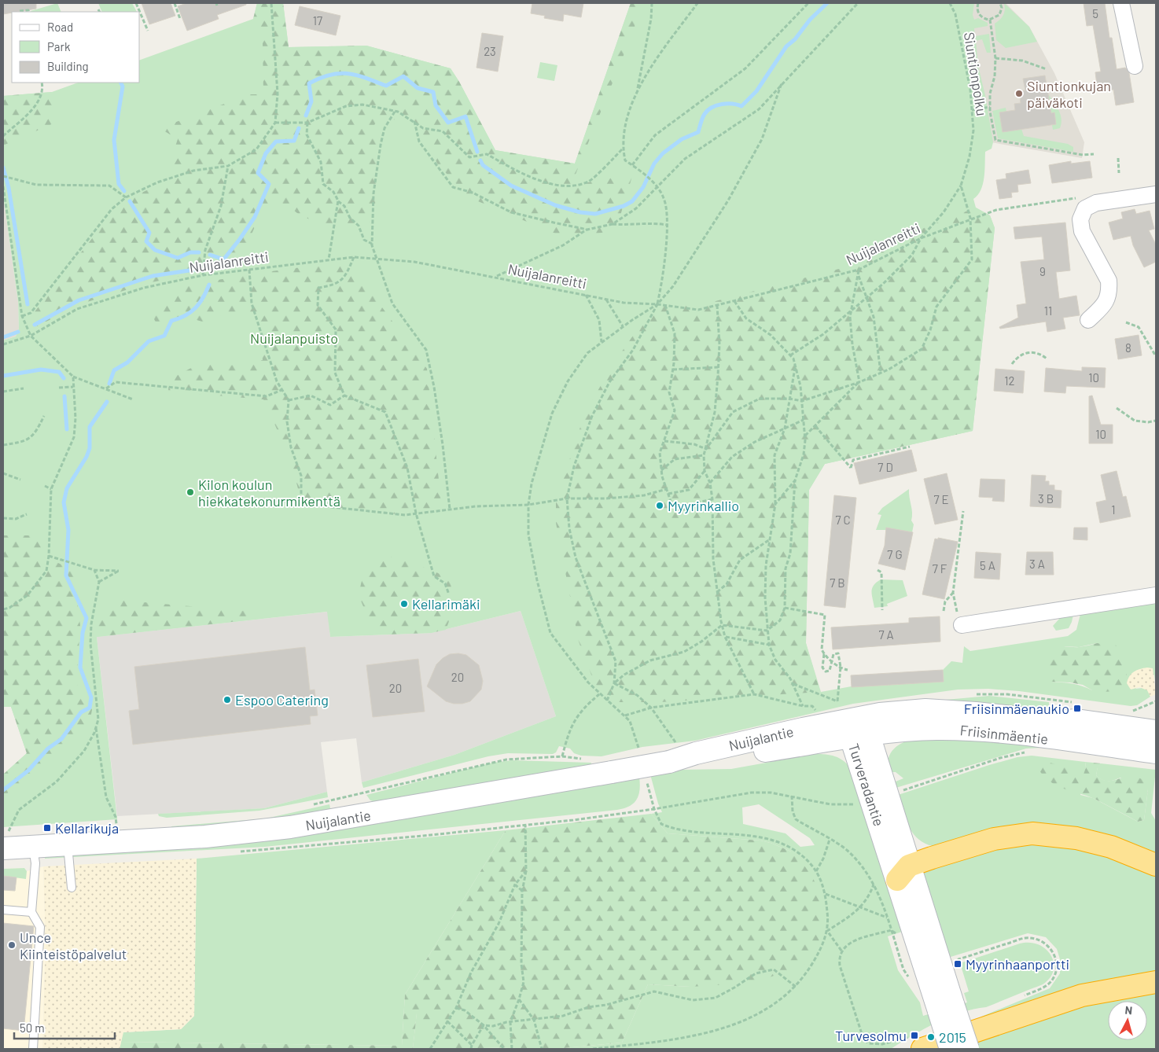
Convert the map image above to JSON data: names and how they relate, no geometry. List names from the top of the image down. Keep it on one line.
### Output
{"streets":{"main road":["Friisinmäentie","Nuijalantie","Turveradantie"],"path":["Siuntionpolku","Nuijalanreitti"]},"crossings":[["Siuntionpolku","Nuijalanreitti"],["Friisinmäentie","Nuijalantie"],["Friisinmäentie","Turveradantie"],["Nuijalantie","Turveradantie"]],"parks":["Nuijalanpuisto"],"places":{"other":["Siuntionkujan päiväkoti","Kilon koulun hiekkatekonurmikenttä","Myyrinkallio","Kellarimäki","Espoo Catering","Unce Kiinteistöpalvelut","2015"],"transit":["Friisinmäenaukio","Kellarikuja","Myyrinhaanportti","Turvesolmu"]},"house_numbers":["5","17","23","9","11","8","10","12","10","7 D","3 B","7 E","1","7 C","7 G","3 A","5 A","7 F","7 B","7 A","20","20"],"legend":["Road","Park","Building"],"scale_bar":"50 m","north":"top"}
